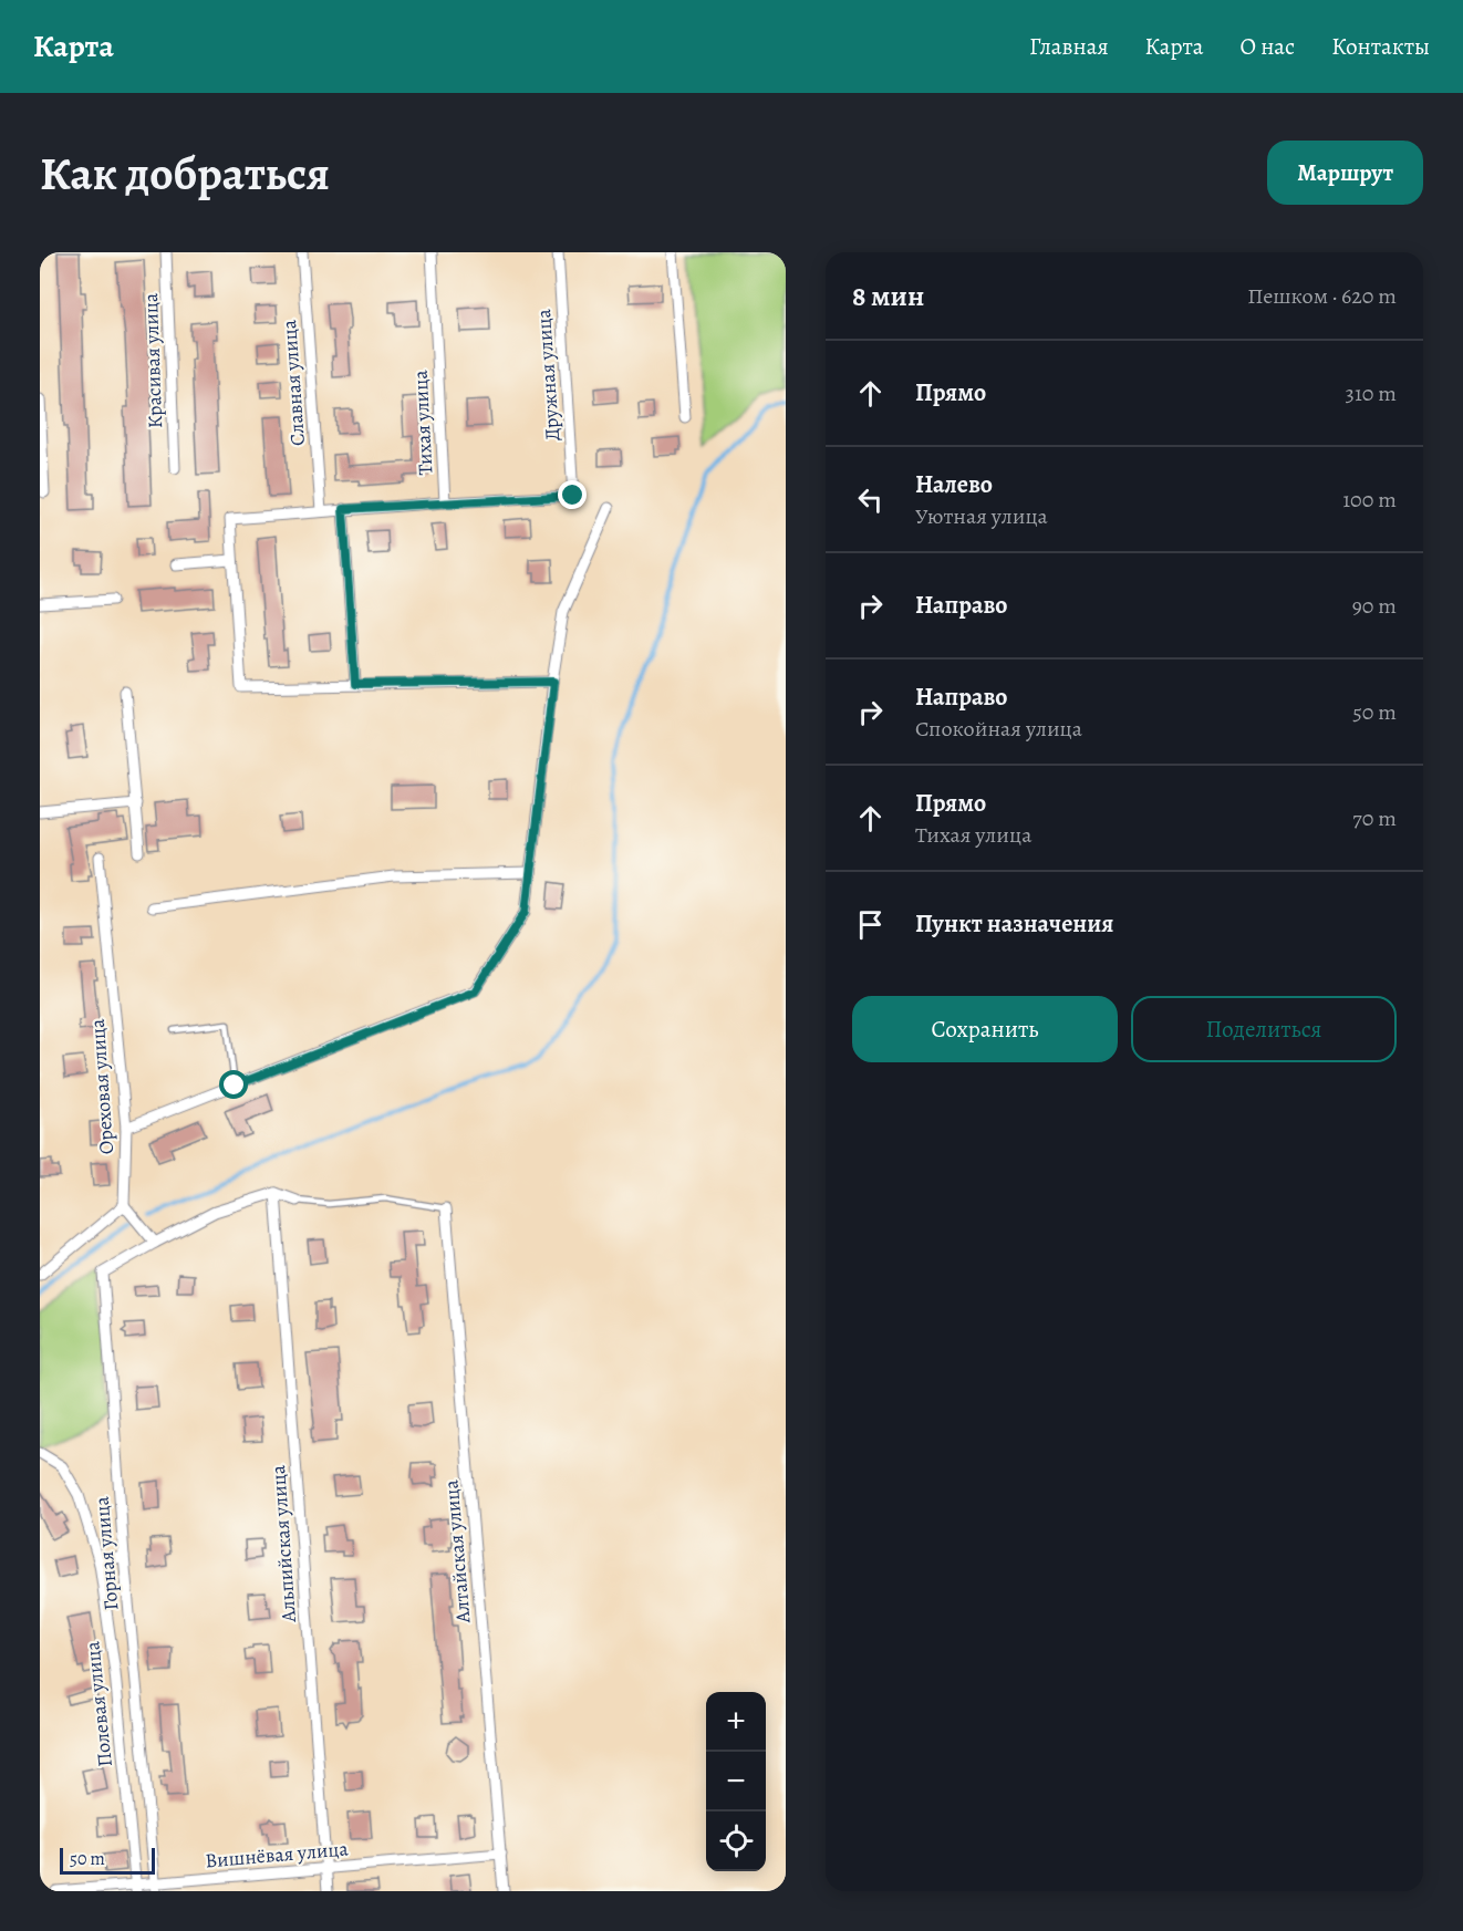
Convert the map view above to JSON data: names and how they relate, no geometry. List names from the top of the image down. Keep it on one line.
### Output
{"streets":{"street":["Красивая улица","Дружная улица","Славная улица","Тихая улица","Ореховая улица","Альпийская улица","Алтайская улица","Горная улица","Полевая улица","Вишнёвая улица"]},"crossings":[["Дружная улица","Тихая улица"],["Альпийская улица","Вишнёвая улица"],["Алтайская улица","Вишнёвая улица"],["Горная улица","Вишнёвая улица"],["Полевая улица","Вишнёвая улица"]],"scale_bar":"50 m","page":{"header":"Карта","nav":["Главная","Карта","О нас","Контакты"],"buttons":["Маршрут",["Сохранить","Поделиться"]],"title":"Как добраться","heading":["8 мин","Пешком · 620 m"],"list":[["Прямо","310 m"],["Налево","Уютная улица","100 m"],["Направо","90 m"],["Направо","Спокойная улица","50 m"],["Прямо","Тихая улица","70 m"],"Пункт назначения"],"map_buttons":["+","−"],"scale":"50 m"}}
